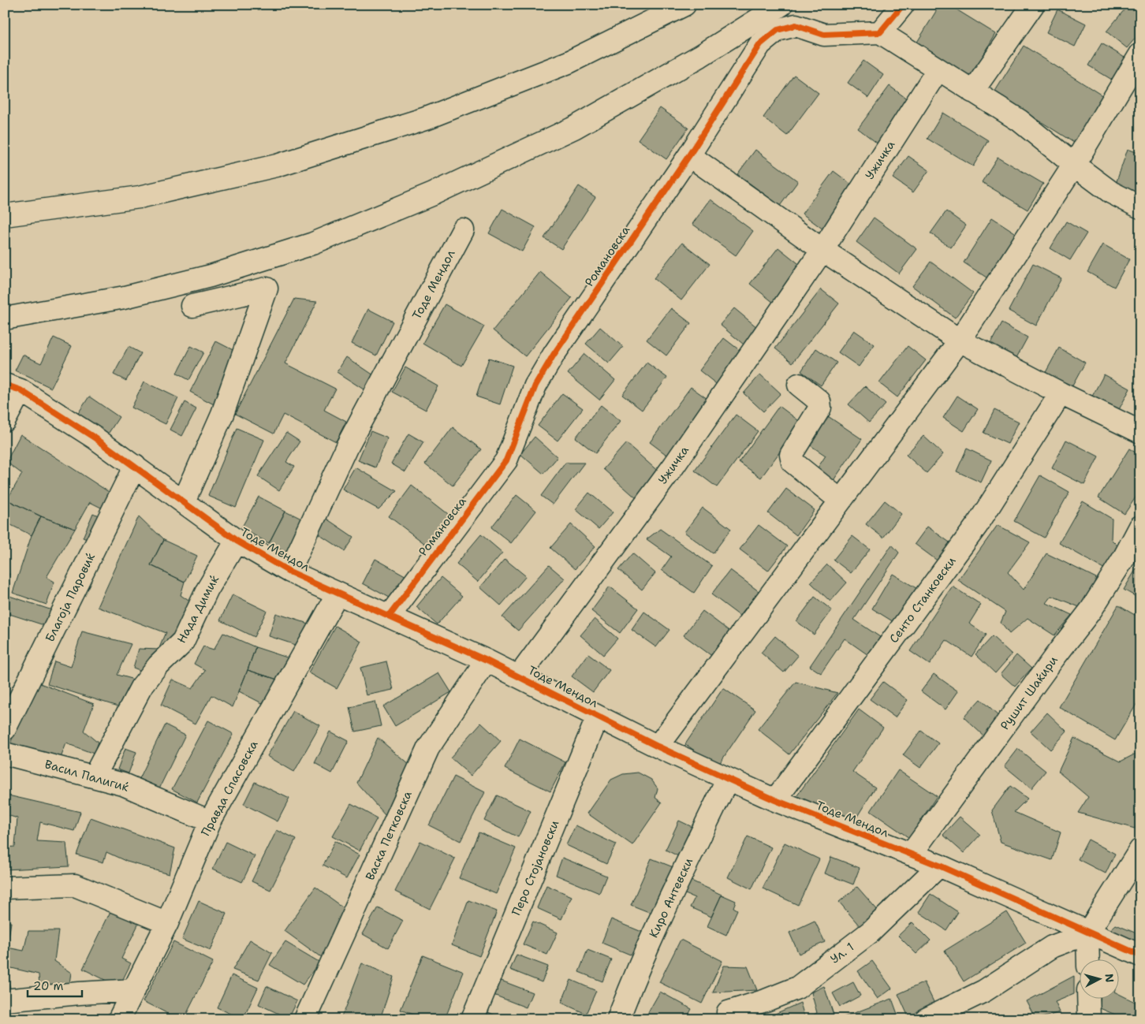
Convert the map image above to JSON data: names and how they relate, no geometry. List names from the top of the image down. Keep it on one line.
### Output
{"streets":{"main road":["Ужичка","Романовска","Тоде Мендол","Благоја Паровиќ","Сенто Станковски","Нада Димиќ","Рушит Шаќири","Васил Палигиќ","Правда Спасовска","Васка Петковска","Перо Стојановски","Киро Антевски","Ул. 1"]},"crossings":[["Ужичка","Тоде Мендол"],["Романовска","Тоде Мендол"],["Тоде Мендол","Благоја Паровиќ"],["Тоде Мендол","Сенто Станковски"],["Тоде Мендол","Нада Димиќ"],["Тоде Мендол","Рушит Шаќири"],["Тоде Мендол","Правда Спасовска"],["Тоде Мендол","Васка Петковска"],["Тоде Мендол","Перо Стојановски"],["Тоде Мендол","Киро Антевски"],["Тоде Мендол","Ул. 1"],["Нада Димиќ","Васил Палигиќ"],["Васил Палигиќ","Правда Спасовска"]],"scale_bar":"20 m","north":"right"}
